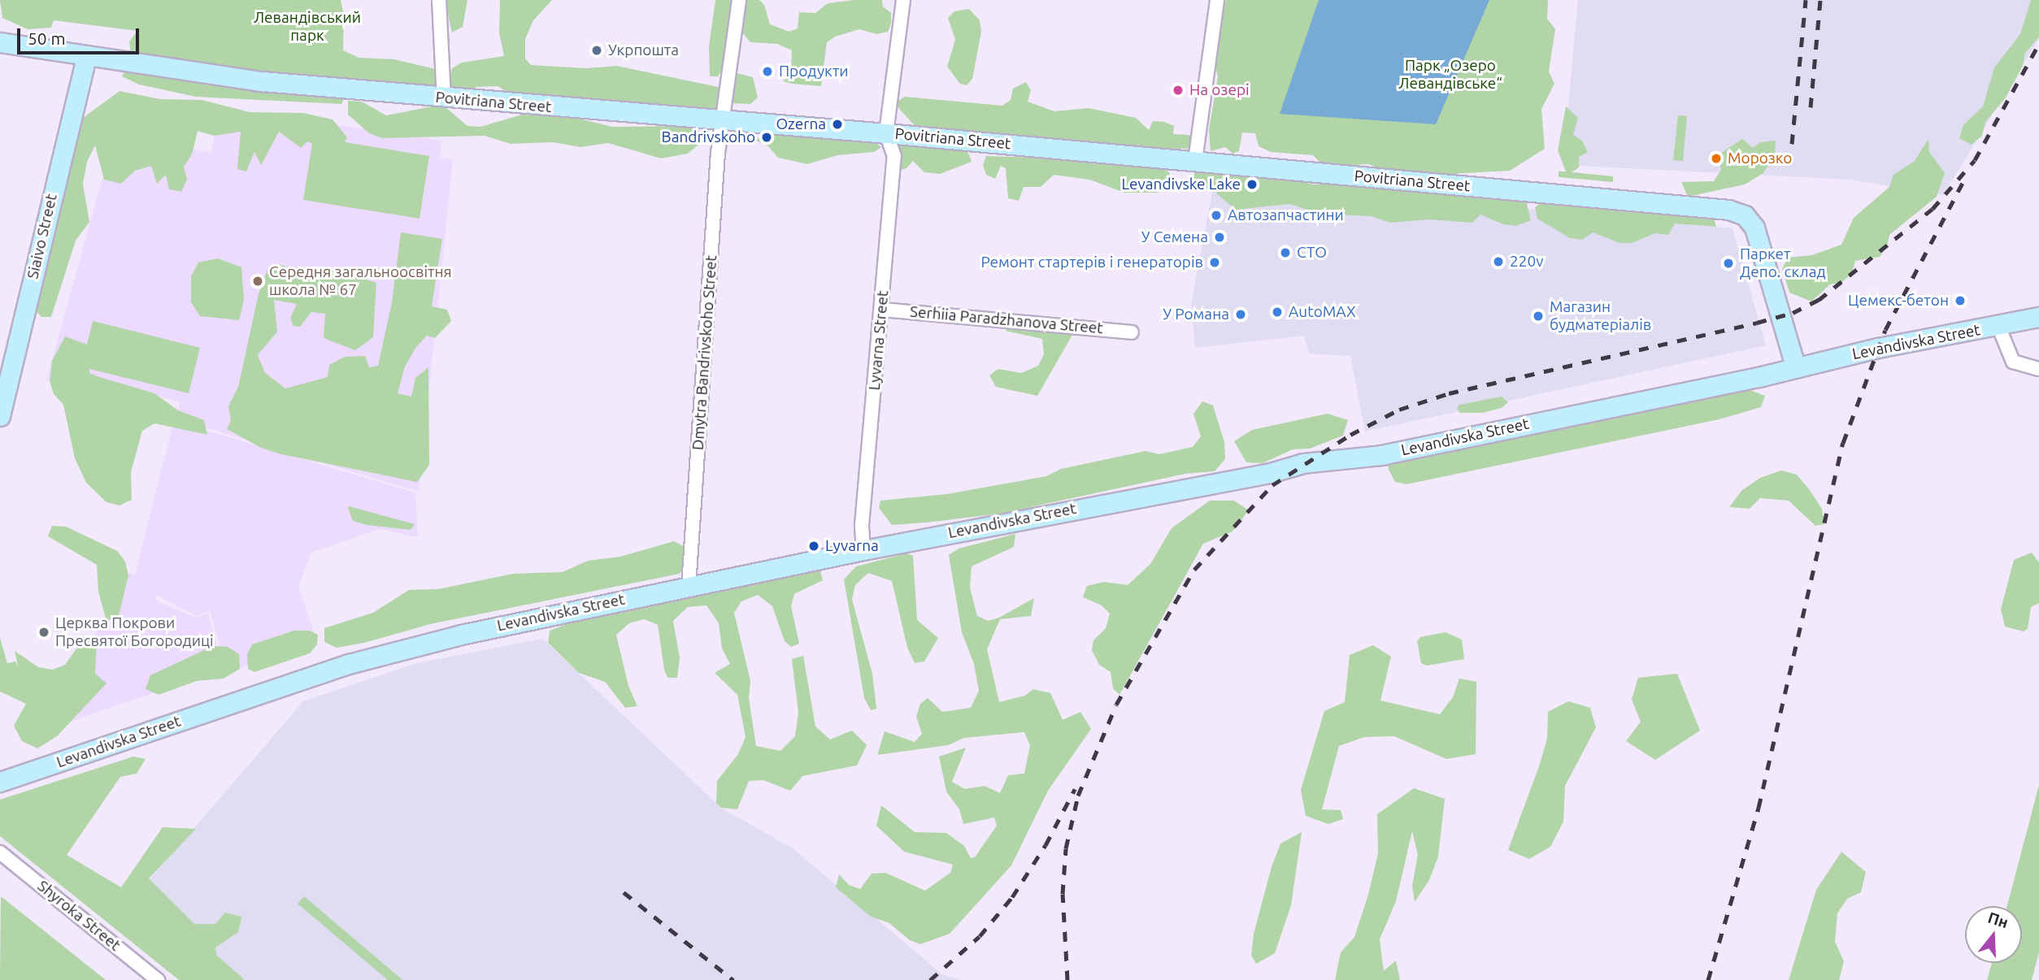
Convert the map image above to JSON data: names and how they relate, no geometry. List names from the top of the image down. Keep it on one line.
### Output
{"streets":{"street":["Povitriana Street","Siaivo Street","Serhiia Paradzhanova Street","Lyvarna Street","Levandivska Street","Dmytra Bandrivskoho Street","Shyroka Street"]},"crossings":[["Povitriana Street","Siaivo Street"],["Povitriana Street","Lyvarna Street"],["Povitriana Street","Levandivska Street"],["Povitriana Street","Dmytra Bandrivskoho Street"],["Serhiia Paradzhanova Street","Lyvarna Street"],["Lyvarna Street","Levandivska Street"],["Levandivska Street","Dmytra Bandrivskoho Street"]],"parks":["Левандівський парк","Парк „Озеро Левандівське“"],"places":["Укрпошта","Продукти","На озері","Ozerna","Bandrivskoho","Морозко","Levandivske Lake","Автозапчастини","У Семена","СТО","220v","Ремонт стартерів і генераторів","Паркет Депо. склад","Середня загальноосвітня школа № 67","Цемекс-бетон","AutoMAX","У Романа","Магазин будматеріалів","Lyvarna","Церква Покрови Пресвятої Богородиці"],"scale_bar":"50 m","north":"top"}
